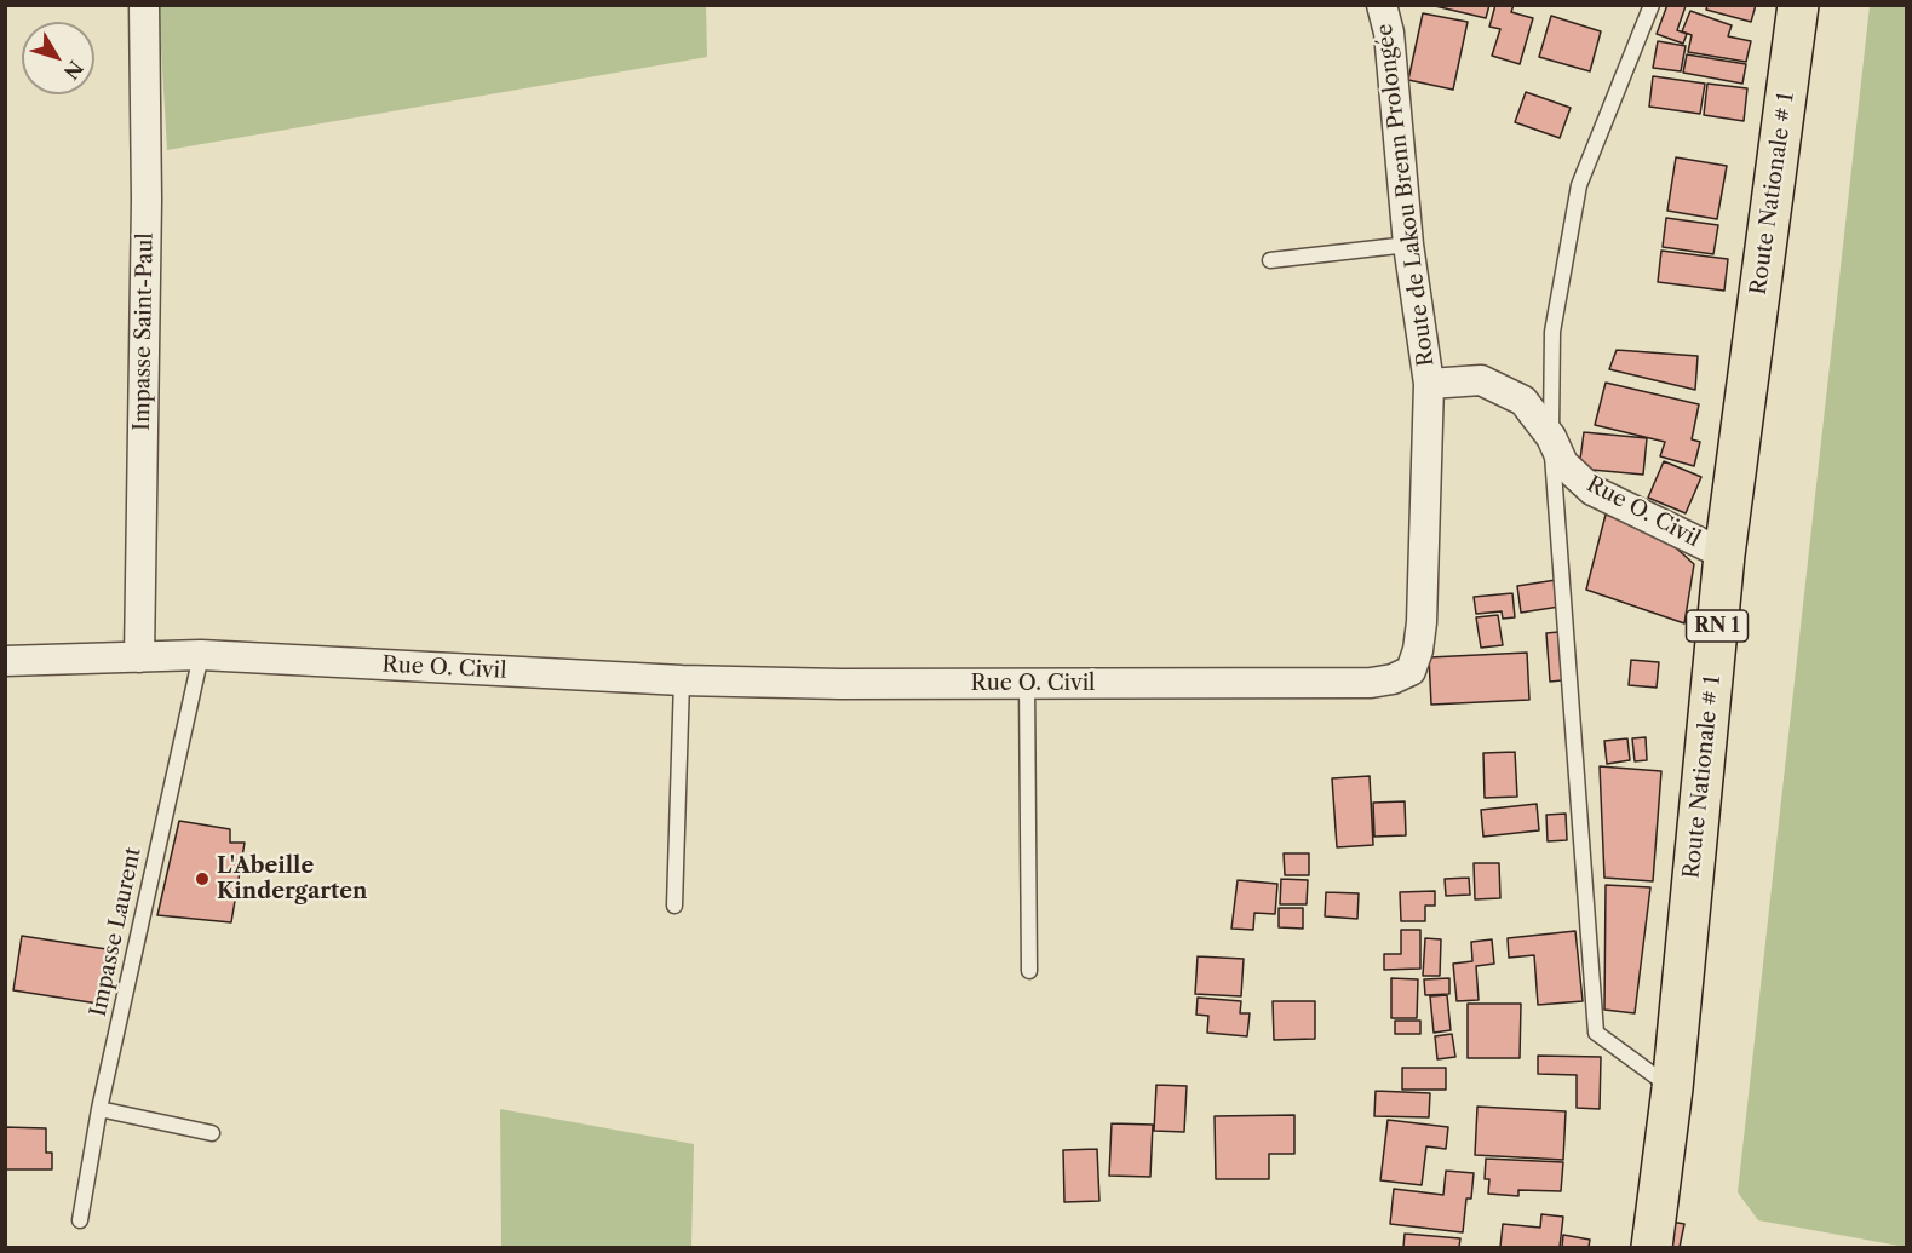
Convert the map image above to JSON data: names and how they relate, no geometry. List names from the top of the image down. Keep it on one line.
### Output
{"streets":{"main road":["Route Nationale # 1","RN 1"],"street":["Route de Lakou Brenn Prolongée","Impasse Saint-Paul","Rue O. Civil"],"lane":["Impasse Laurent"]},"crossings":[["Route Nationale # 1","Rue O. Civil"],["Route de Lakou Brenn Prolongée","Rue O. Civil"],["Impasse Saint-Paul","Rue O. Civil"],["Rue O. Civil","Impasse Laurent"]],"places":["L'Abeille Kindergarten"],"north":"bottom right"}
